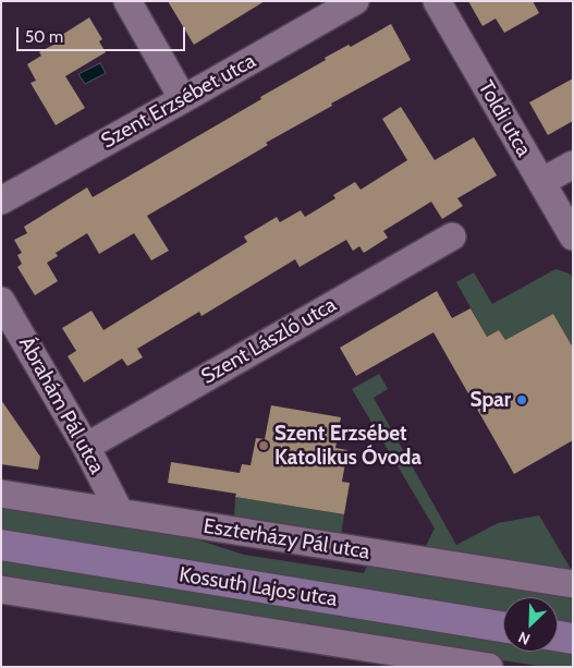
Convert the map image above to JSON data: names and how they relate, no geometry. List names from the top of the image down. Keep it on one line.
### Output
{"streets":{"street":["Szent Erzsébet utca","Toldi utca","Szent László utca","Ábrahám Pál utca","Eszterházy Pál utca","Kossuth Lajos utca"]},"crossings":[["Szent László utca","Ábrahám Pál utca"],["Ábrahám Pál utca","Eszterházy Pál utca"]],"places":["Spar","Szent Erzsébet Katolikus Óvoda"],"scale_bar":"50 m","north":"bottom left"}
